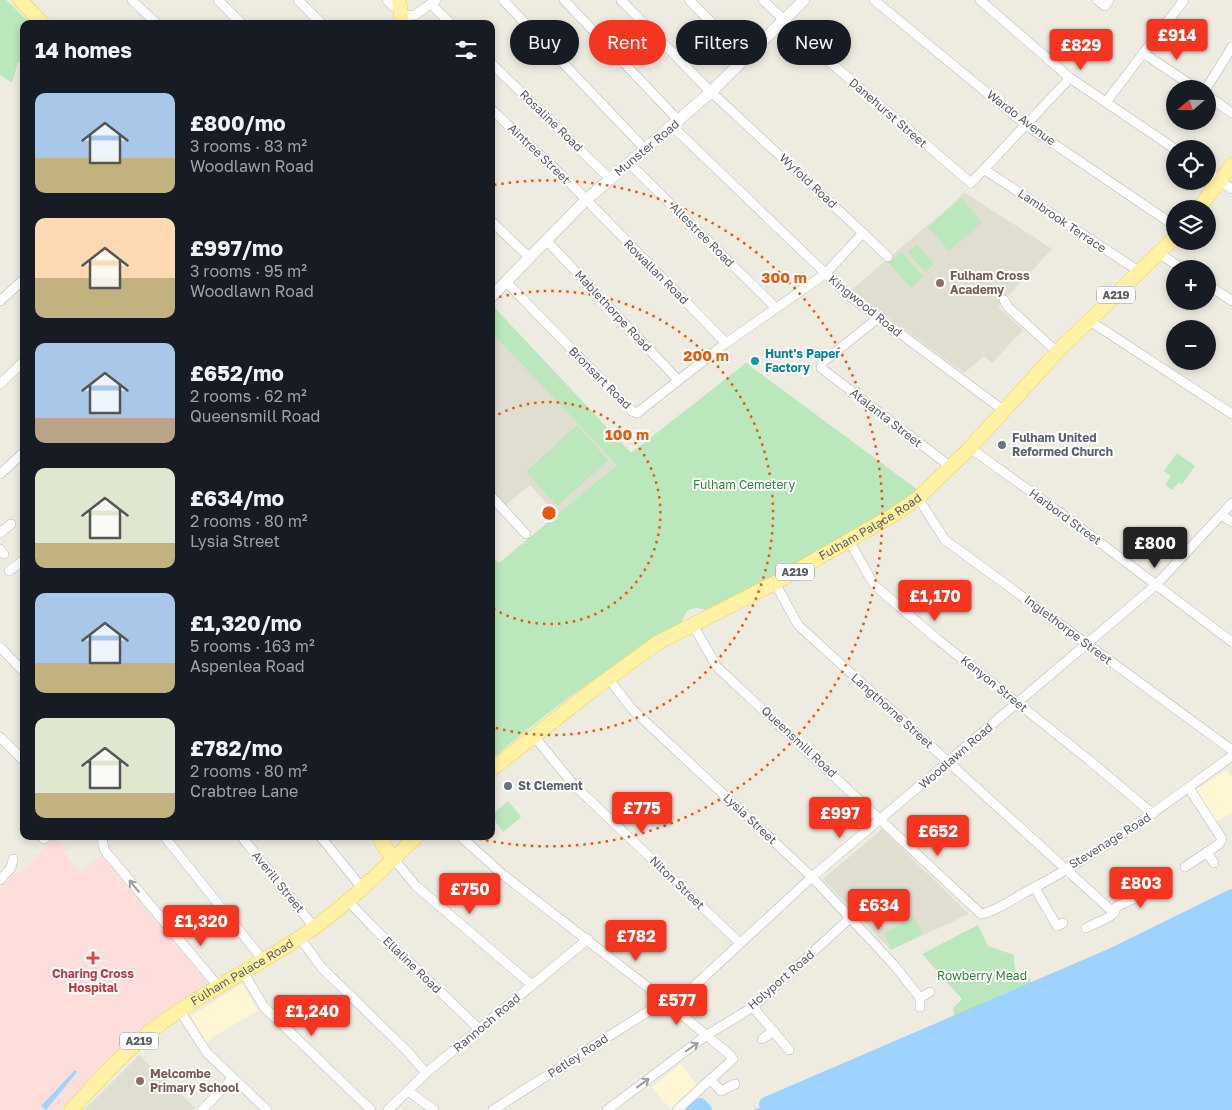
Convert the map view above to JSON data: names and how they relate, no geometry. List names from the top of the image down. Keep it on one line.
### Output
{"streets":{"main road":["A219","Fulham Palace Road"],"street":["Danehurst Street","Wardo Avenue","Rosaline Road","Munster Road","Aintree Street","Wyfold Road","Lambrook Terrace","Allestree Road","Rowallan Road","Kingwood Road","Mablethorpe Road","Bronsart Road","Atalanta Street","Harbord Street","Inglethorpe Street","Kenyon Street","Langthorne Street","Queensmill Road","Woodlawn Road","Lysia Street","Stevenage Road","Averill Street","Niton Street","Ellaline Road","Holyport Road","Rannoch Road","Petley Road"]},"crossings":[["Danehurst Street","Lambrook Terrace"],["Rosaline Road","Munster Road"],["Munster Road","Aintree Street"],["Munster Road","Wyfold Road"],["Munster Road","Allestree Road"],["Munster Road","Rowallan Road"],["Munster Road","Kingwood Road"],["Munster Road","Mablethorpe Road"],["Munster Road","Bronsart Road"],["Aintree Street","Rowallan Road"],["Lambrook Terrace","Fulham Palace Road"],["Allestree Road","Bronsart Road"],["Rowallan Road","Bronsart Road"],["Kingwood Road","Bronsart Road"],["Kingwood Road","Atalanta Street"],["Kingwood Road","Fulham Palace Road"],["Mablethorpe Road","Bronsart Road"],["Atalanta Street","Fulham Palace Road"],["Harbord Street","Fulham Palace Road"],["Harbord Street","Woodlawn Road"],["Fulham Palace Road","Inglethorpe Street"],["Fulham Palace Road","Kenyon Street"],["Fulham Palace Road","Langthorne Street"],["Fulham Palace Road","Queensmill Road"],["Fulham Palace Road","Lysia Street"],["Fulham Palace Road","Averill Street"],["Fulham Palace Road","Niton Street"],["Fulham Palace Road","Ellaline Road"],["Inglethorpe Street","Woodlawn Road"],["Kenyon Street","Woodlawn Road"],["Kenyon Street","Stevenage Road"],["Langthorne Street","Woodlawn Road"],["Langthorne Street","Stevenage Road"],["Queensmill Road","Woodlawn Road"],["Queensmill Road","Stevenage Road"],["Woodlawn Road","Lysia Street"],["Woodlawn Road","Niton Street"],["Woodlawn Road","Holyport Road"],["Lysia Street","Holyport Road"],["Ellaline Road","Rannoch Road"],["Rannoch Road","Petley Road"]],"parks":["Fulham Cemetery","Rowberry Mead"],"places":{"other":["Fulham Cross Academy","Hunt's Paper Factory","Fulham United Reformed Church","St Clement","Melcombe Primary School"],"health":["Charing Cross Hospital"]},"north":"left","page":{"price":["£914","£829","£800","£1,170","£775","£997","£652","£803","£750","£634","£1,320","£782","£577","£1,240"],"chip":["Buy","Rent","Filters","New"],"heading":"14 homes","map_buttons":["+","−"],"list":[{"name":"£800/mo","note":"3 rooms · 83 m² · Woodlawn Road"},{"name":"£997/mo","note":"3 rooms · 95 m² · Woodlawn Road"},{"name":"£652/mo","note":"2 rooms · 62 m² · Queensmill Road"},{"name":"£634/mo","note":"2 rooms · 80 m² · Lysia Street"},{"name":"£1,320/mo","note":"5 rooms · 163 m² · Aspenlea Road"},{"name":"£782/mo","note":"2 rooms · 80 m² · Crabtree Lane"}]},"rings":["300 m","200 m","100 m"]}
